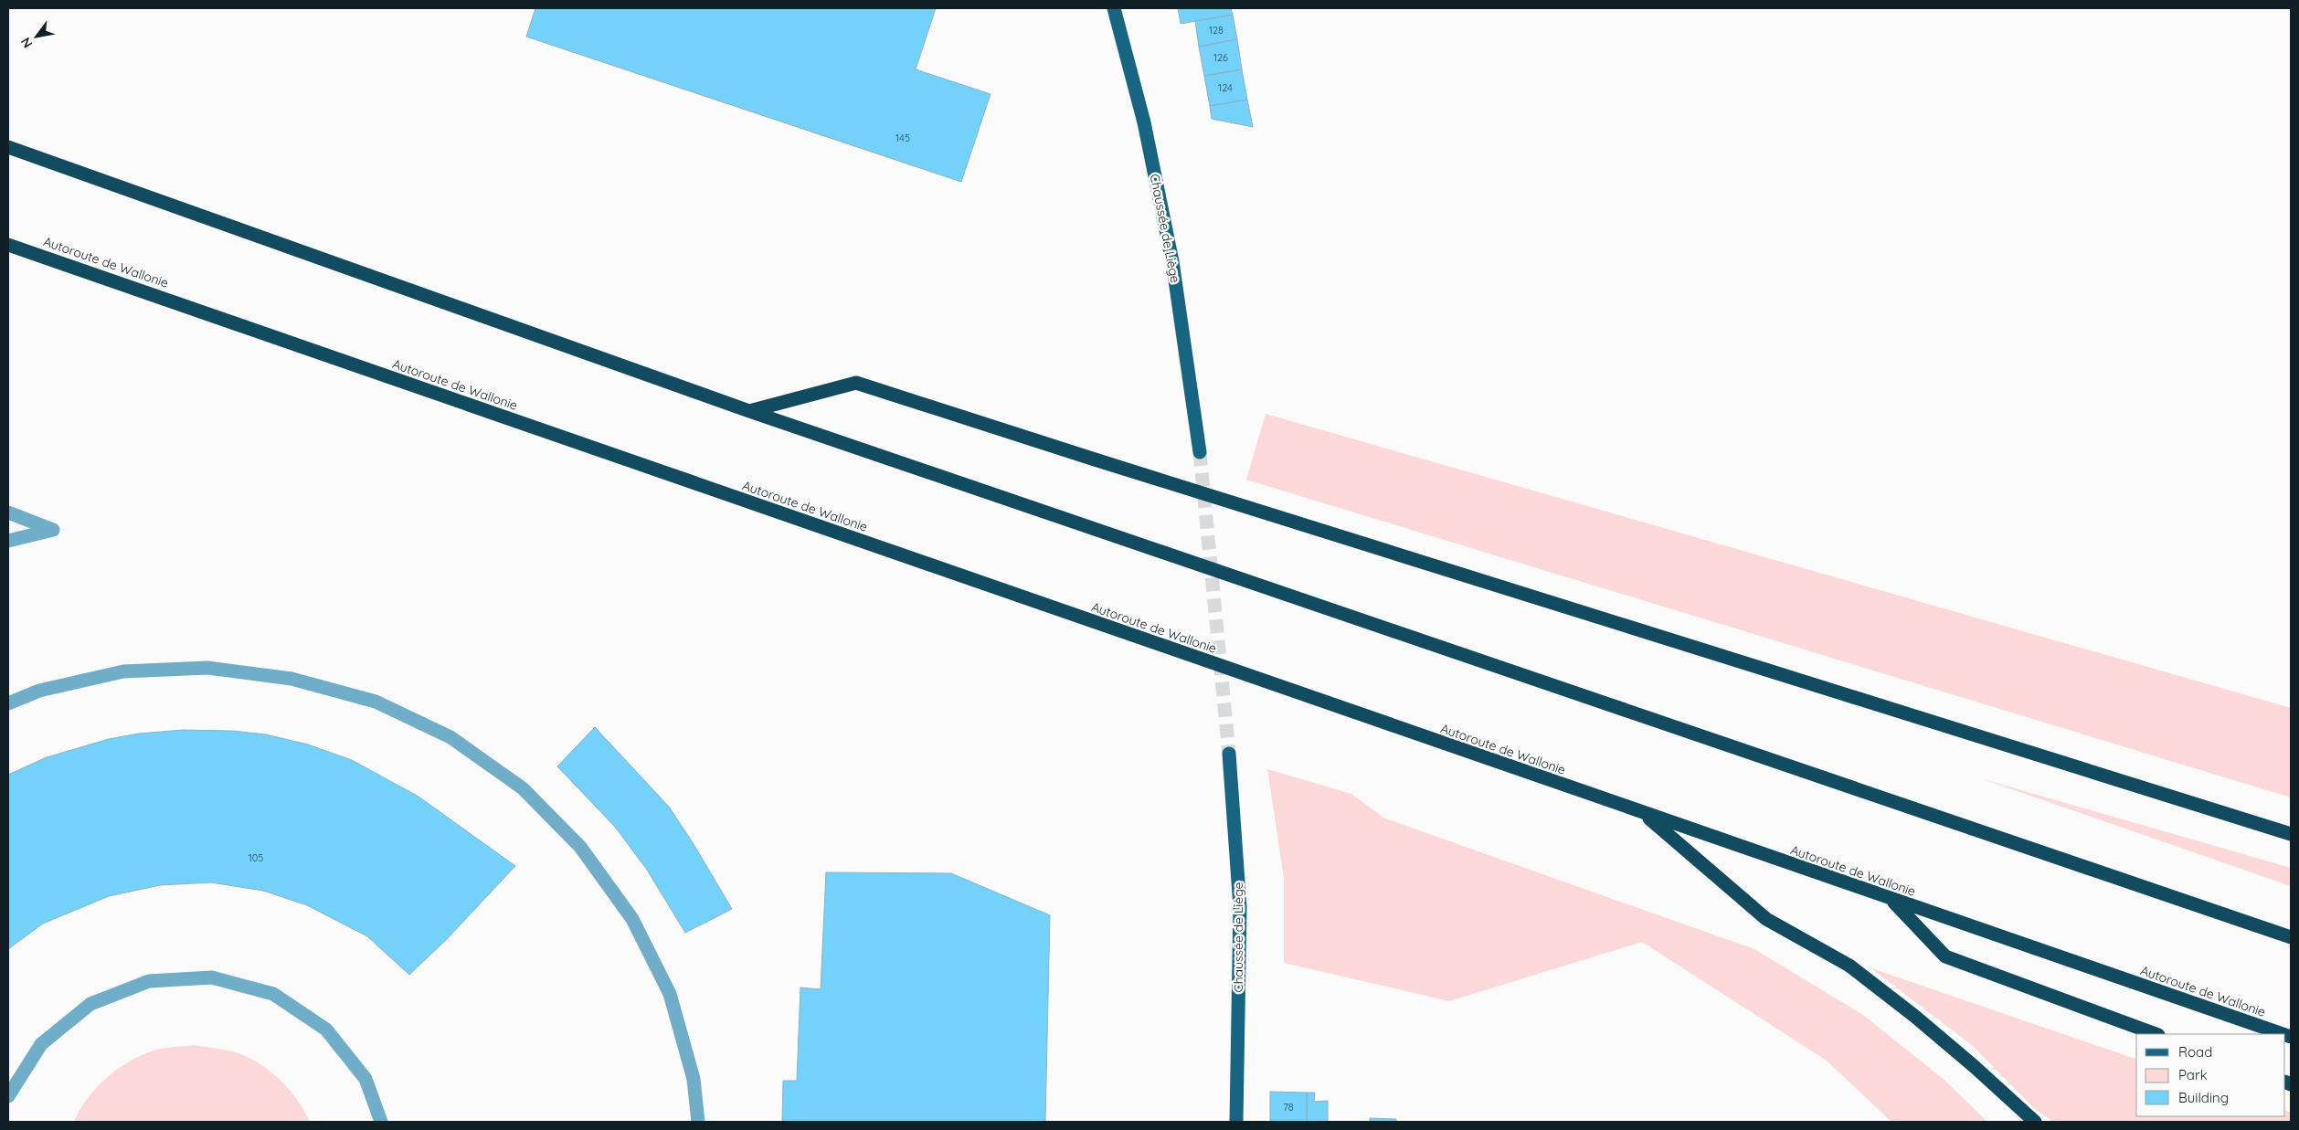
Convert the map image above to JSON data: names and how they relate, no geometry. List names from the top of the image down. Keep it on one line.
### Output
{"streets":{"highway":["Autoroute de Wallonie"],"main road":["Chaussée de Liège"]},"house_numbers":["128","126","124","145","105","78"],"legend":["Road","Park","Building"],"north":"bottom left"}
